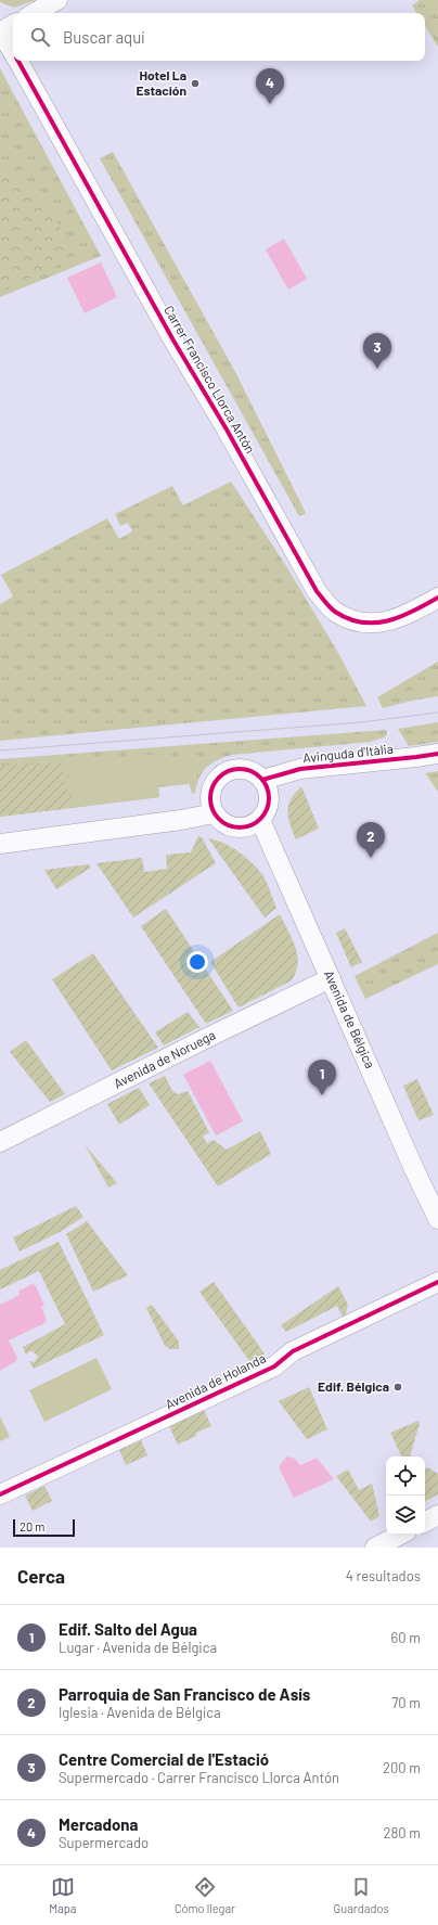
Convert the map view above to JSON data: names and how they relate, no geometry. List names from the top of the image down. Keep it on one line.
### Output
{"streets":{"street":["Carrer Francisco Llorca Antón","Avinguda d'Itàlia","Avenida de Bélgica","Avenida de Noruega","Avenida de Holanda"]},"crossings":[["Avinguda d'Itàlia","Avenida de Bélgica"],["Avenida de Bélgica","Avenida de Noruega"]],"places":["Hotel La Estación","Edif. Bélgica"],"scale_bar":"20 m","page":{"search":"Buscar aquí","pins":["4","3","2","1"],"scale":"20 m","heading":["Cerca","4 resultados"],"list":[{"mark":"1","name":"Edif. Salto del Agua","note":"Lugar · Avenida de Bélgica","value":"60 m"},{"mark":"2","name":"Parroquia de San Francisco de Asís","note":"Iglesia · Avenida de Bélgica","value":"70 m"},{"mark":"3","name":"Centre Comercial de l'Estació","note":"Supermercado · Carrer Francisco Llorca Antón","value":"200 m"},{"mark":"4","name":"Mercadona","note":"Supermercado","value":"280 m"}],"nav":["Mapa","Cómo llegar","Guardados"]}}
